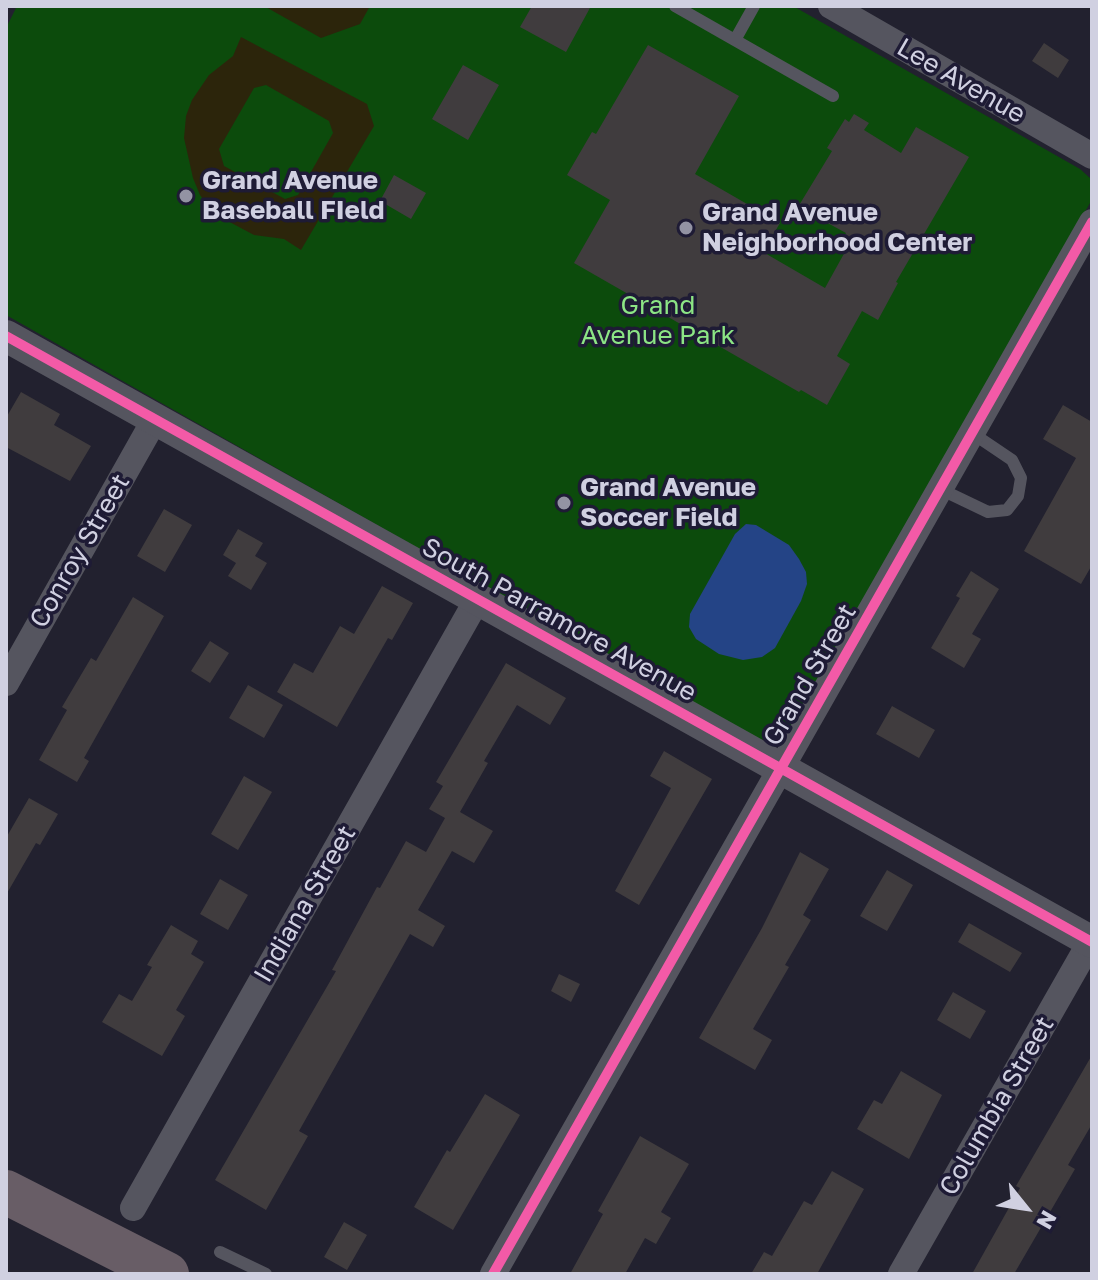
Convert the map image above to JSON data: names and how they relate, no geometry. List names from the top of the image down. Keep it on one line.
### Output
{"streets":{"street":["Lee Avenue","Conroy Street","South Parramore Avenue","Grand Street","Indiana Street","Columbia Street"]},"crossings":[["Conroy Street","South Parramore Avenue"],["South Parramore Avenue","Grand Street"],["South Parramore Avenue","Indiana Street"],["South Parramore Avenue","Columbia Street"]],"parks":["Grand Avenue Park"],"places":["Grand Avenue Baseball FIeld","Grand Avenue Neighborhood Center","Grand Avenue Soccer Field"],"north":"bottom right"}
